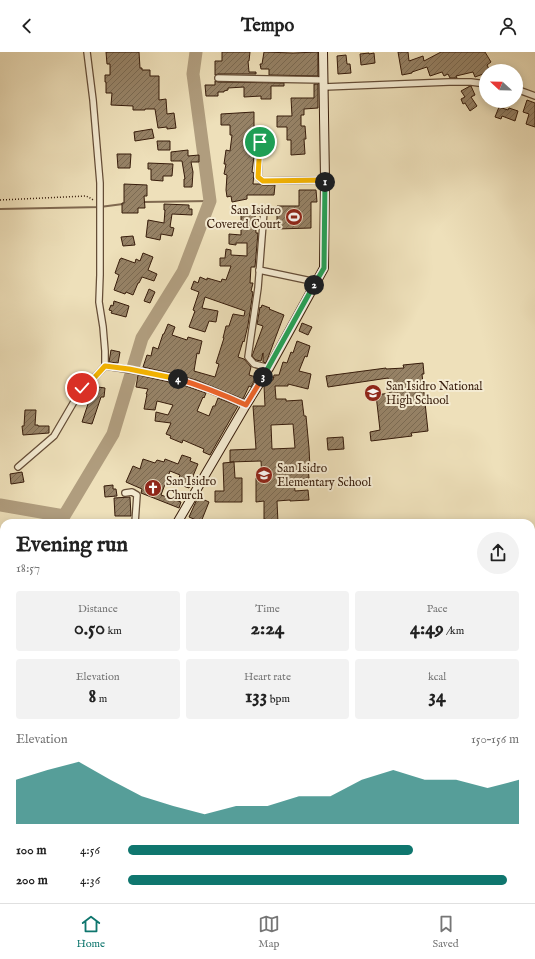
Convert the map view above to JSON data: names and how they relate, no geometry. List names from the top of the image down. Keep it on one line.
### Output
{"places":{"sports":["San Isidro Covered Court"],"school or university":["San Isidro National High School","San Isidro Elementary School"],"church":["San Isidro Church"]},"north":"left","page":{"header":"Tempo","pins":["1","2","3","4"],"heading":["Evening run","18:57"],"stats":[["Distance","0.50 km"],["Time","2:24"],["Pace","4:49 /km"],["Elevation","8 m"],["Heart rate","133 bpm"],["kcal","34"]],"chart":["Elevation","150–156 m"],"list":[{"name":"100 m","note":"4:56"},{"name":"200 m","note":"4:36"}],"tabs":["Home","Map","Saved"]}}
